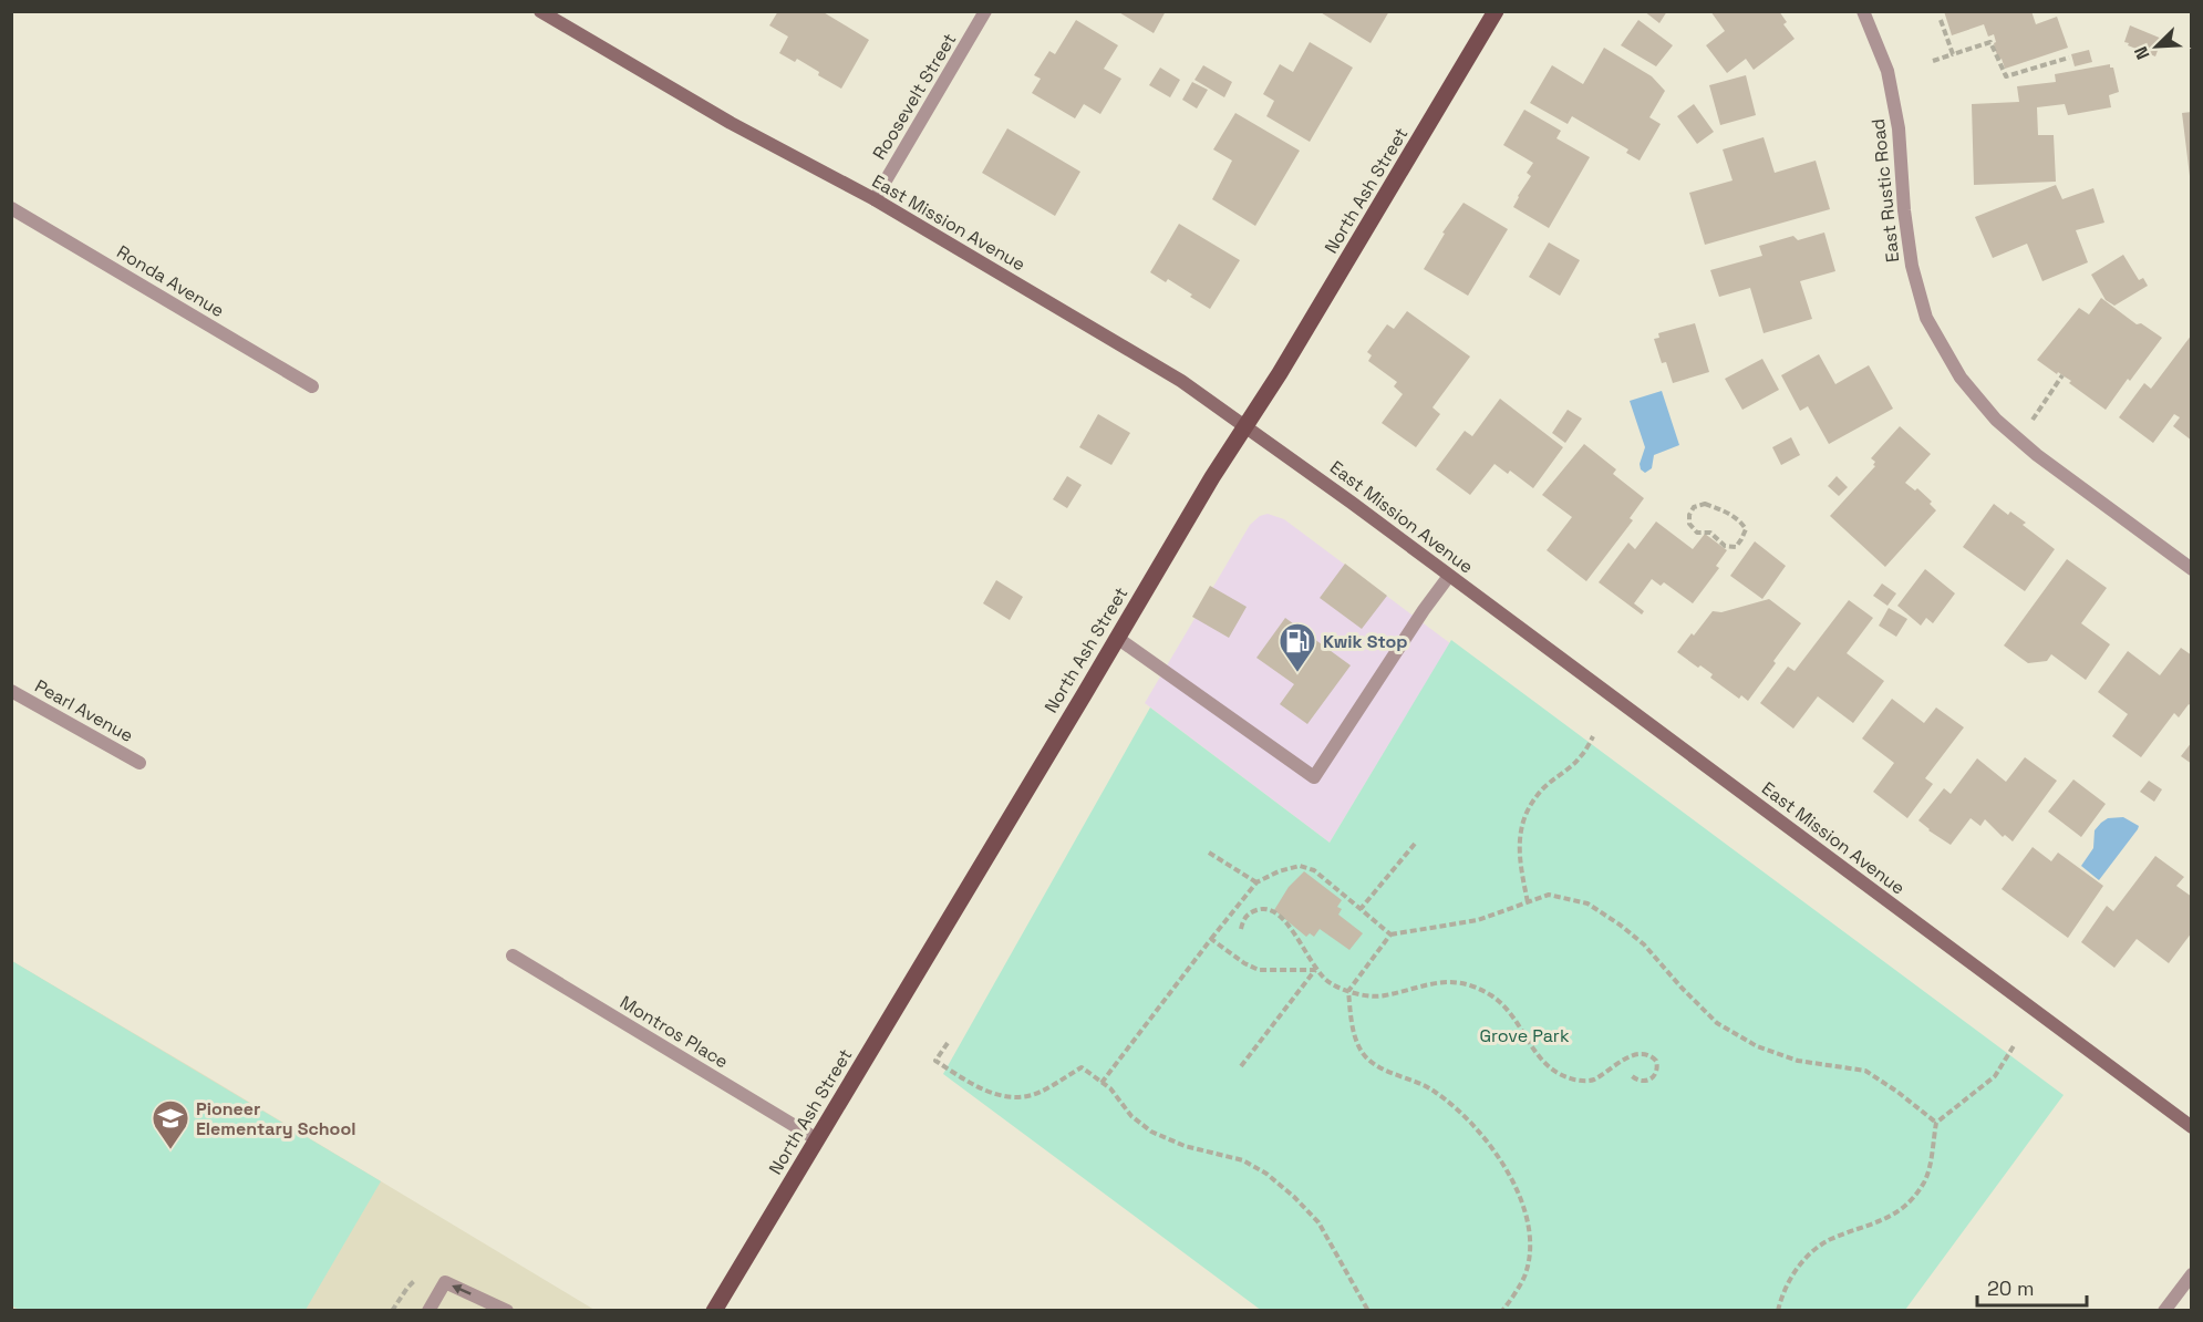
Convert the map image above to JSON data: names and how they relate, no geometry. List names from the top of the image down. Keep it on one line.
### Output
{"streets":{"main road":["North Ash Street","East Mission Avenue"],"street":["Roosevelt Street","East Rustic Road","Ronda Avenue","Pearl Avenue","Montros Place"]},"crossings":[["Roosevelt Street","East Mission Avenue"],["North Ash Street","East Mission Avenue"],["North Ash Street","Montros Place"]],"parks":["Grove Park"],"places":{"fuel station":["Kwik Stop"],"school or university":["Pioneer Elementary School"]},"scale_bar":"20 m","north":"bottom left"}
